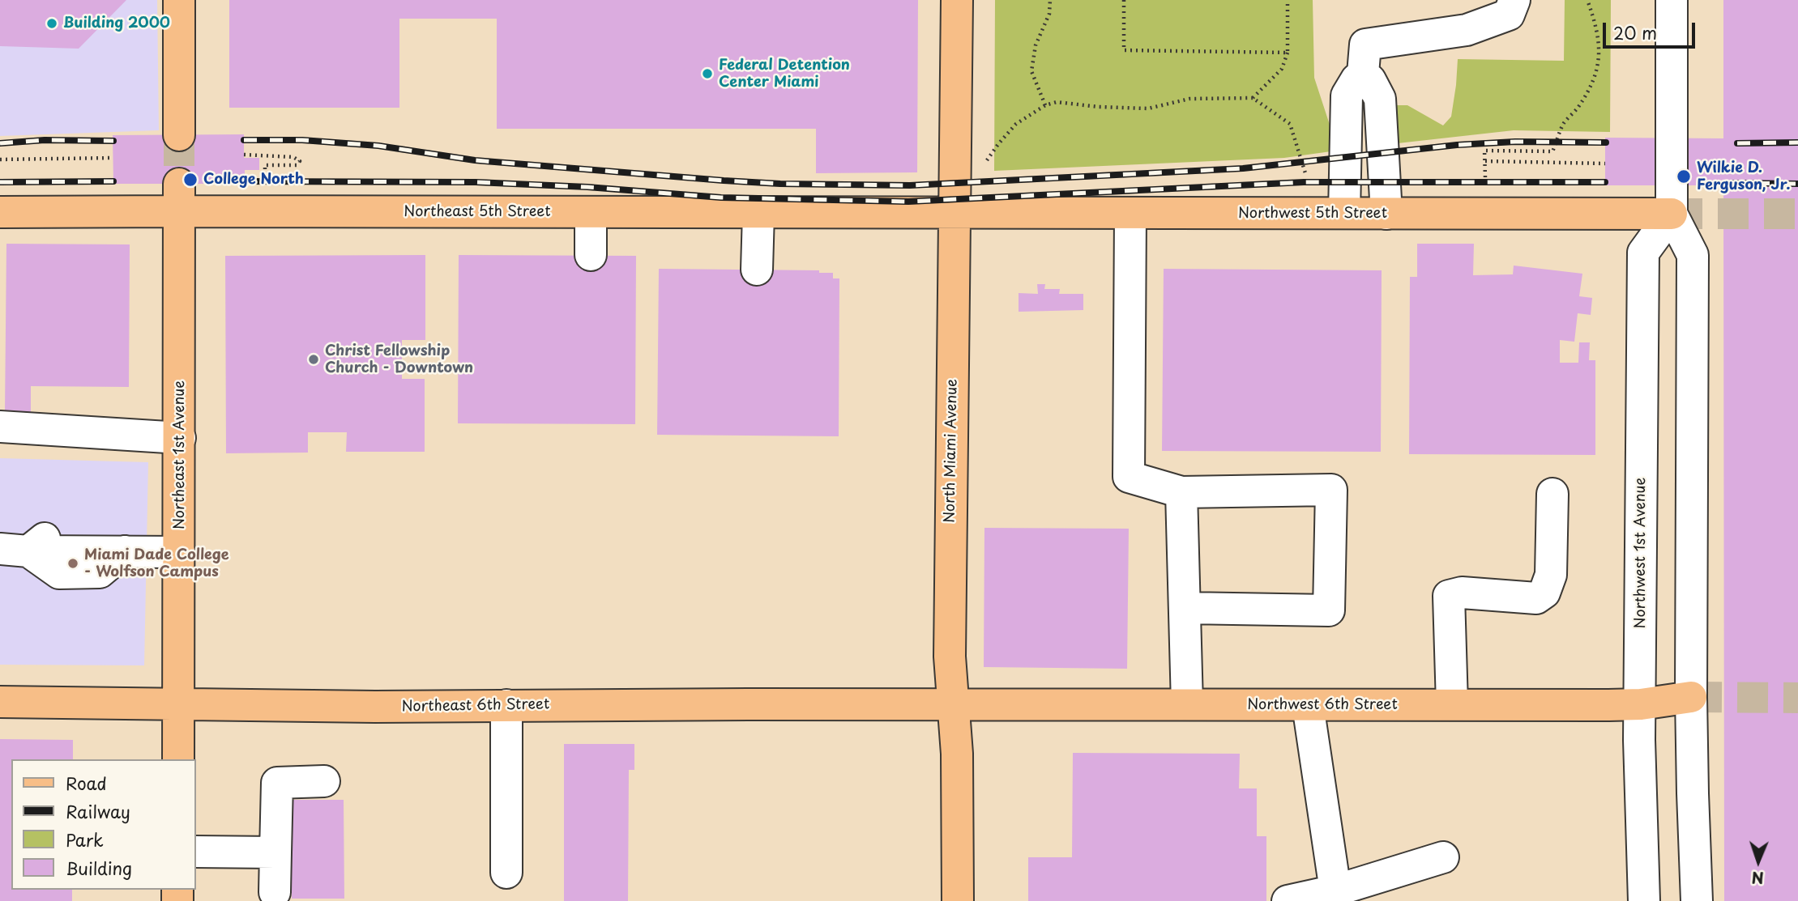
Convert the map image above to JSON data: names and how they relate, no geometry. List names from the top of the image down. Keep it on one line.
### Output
{"streets":{"main road":["Northeast 5th Street","Northwest 5th Street","North Miami Avenue","Northeast 1st Avenue","Northwest 6th Street","Northeast 6th Street"],"street":["Northwest 1st Avenue"]},"crossings":[["Northeast 5th Street","Northwest 5th Street"],["Northeast 5th Street","North Miami Avenue"],["Northeast 5th Street","Northeast 1st Avenue"],["Northwest 5th Street","North Miami Avenue"],["Northwest 5th Street","Northwest 1st Avenue"],["North Miami Avenue","Northwest 6th Street"],["North Miami Avenue","Northeast 6th Street"],["Northeast 1st Avenue","Northeast 6th Street"],["Northwest 1st Avenue","Northwest 6th Street"],["Northwest 6th Street","Northeast 6th Street"]],"places":["Building 2000","Federal Detention Center Miami","Wilkie D. Ferguson, Jr.","College North","Christ Fellowship Church - Downtown","Miami Dade College - Wolfson Campus"],"legend":["Road","Railway","Park","Building"],"scale_bar":"20 m","north":"bottom"}
